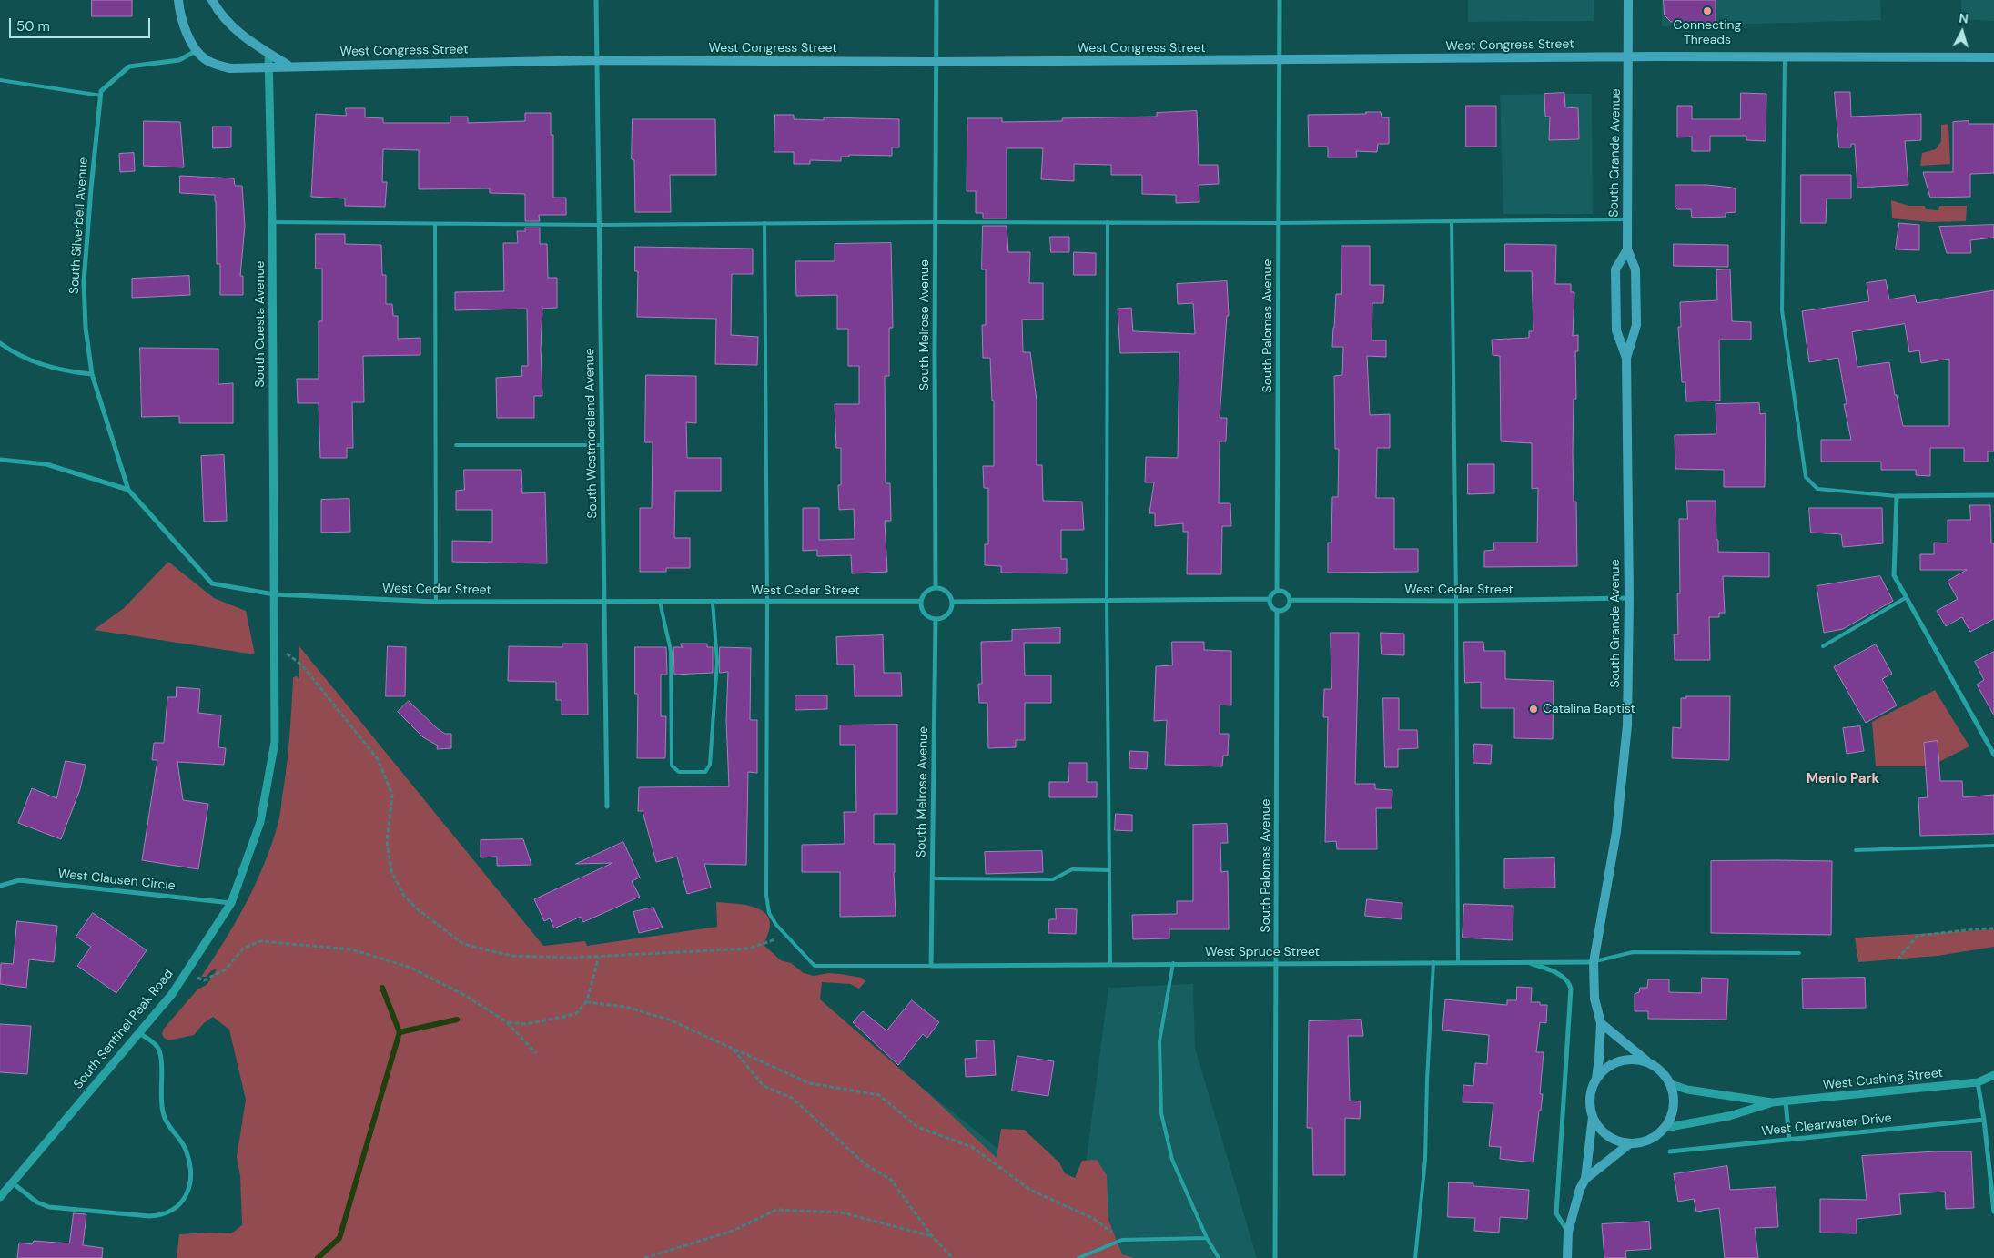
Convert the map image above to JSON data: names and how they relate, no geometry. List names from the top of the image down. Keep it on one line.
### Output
{"streets":{"main road":["West Congress Street","South Grande Avenue"],"street":["South Silverbell Avenue","South Cuesta Avenue","South Melrose Avenue","South Palomas Avenue","South Westmoreland Avenue","West Cedar Street","West Clausen Circle","West Spruce Street","South Sentinel Peak Road","West Cushing Street","West Clearwater Drive"]},"crossings":[["West Congress Street","South Grande Avenue"],["West Congress Street","South Cuesta Avenue"],["West Congress Street","South Melrose Avenue"],["West Congress Street","South Palomas Avenue"],["West Congress Street","South Westmoreland Avenue"],["South Grande Avenue","West Cedar Street"],["South Grande Avenue","West Spruce Street"],["South Grande Avenue","West Cushing Street"],["South Silverbell Avenue","West Cedar Street"],["South Cuesta Avenue","West Cedar Street"],["South Cuesta Avenue","South Sentinel Peak Road"],["South Melrose Avenue","West Cedar Street"],["South Melrose Avenue","West Spruce Street"],["South Palomas Avenue","West Cedar Street"],["South Palomas Avenue","West Spruce Street"],["South Westmoreland Avenue","West Cedar Street"],["West Cedar Street","South Sentinel Peak Road"],["West Clausen Circle","South Sentinel Peak Road"]],"districts":["Menlo Park"],"places":["Connecting Threads","Catalina Baptist"],"scale_bar":"50 m","north":"top"}
